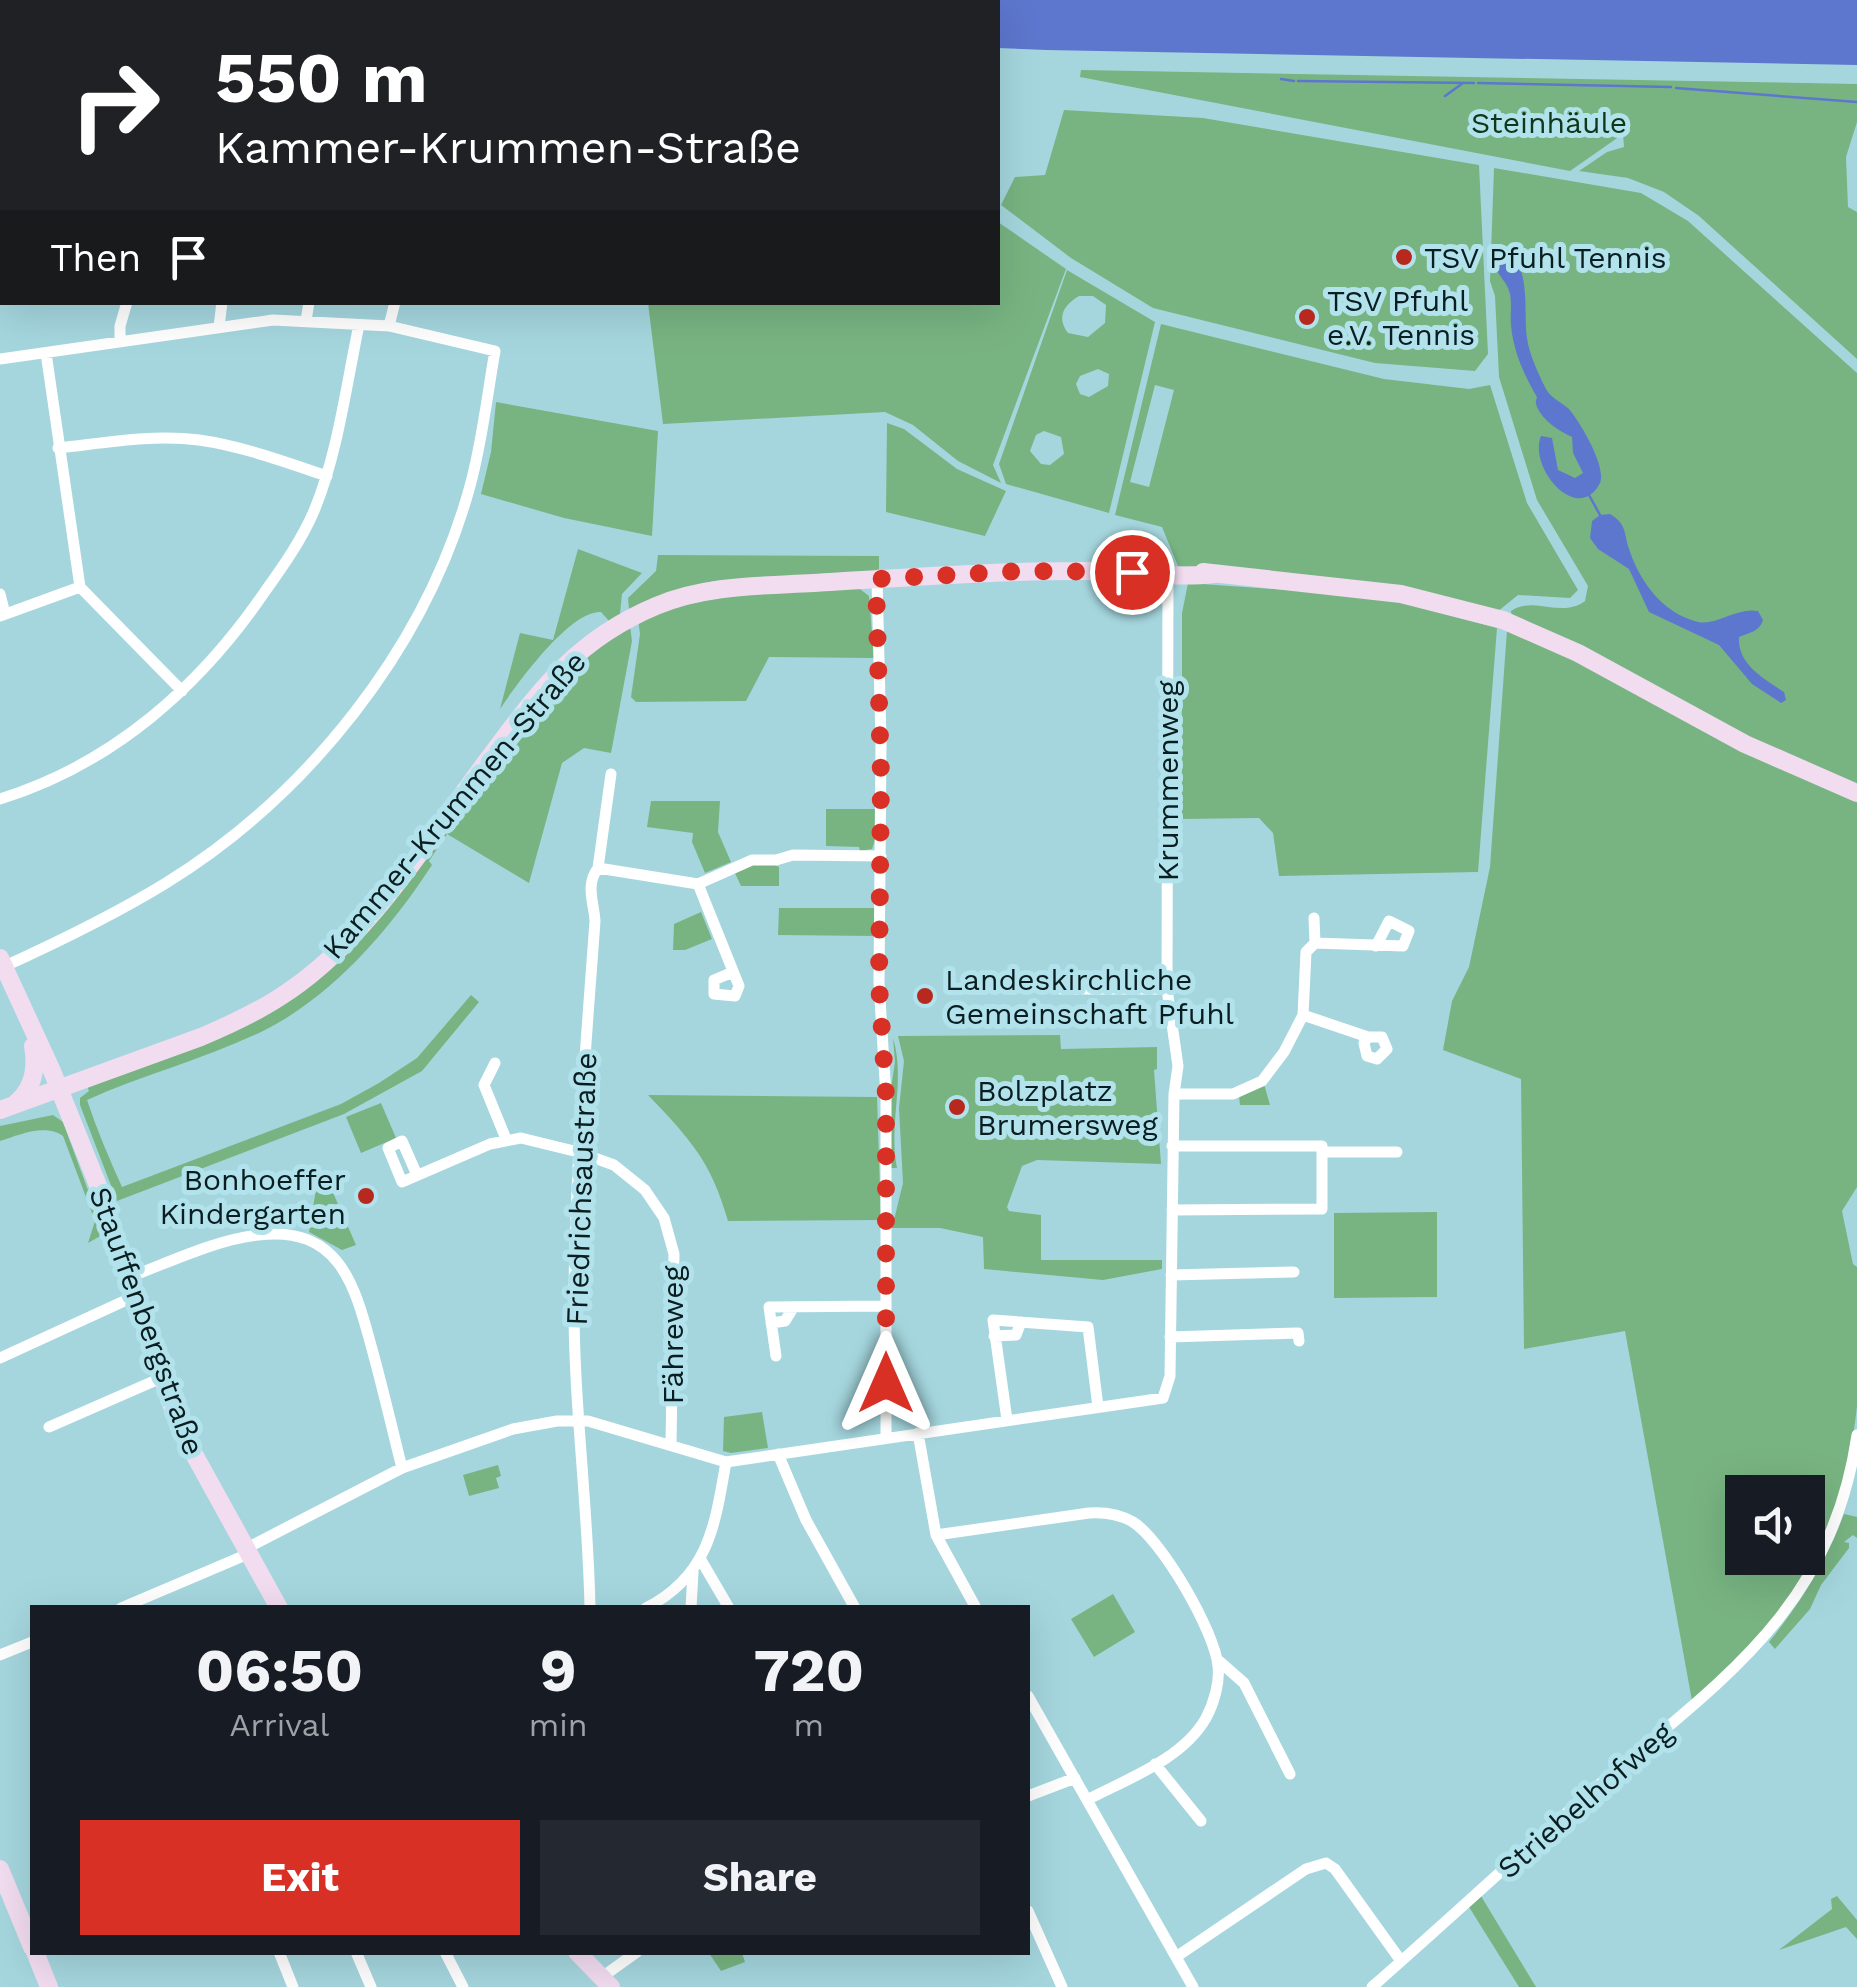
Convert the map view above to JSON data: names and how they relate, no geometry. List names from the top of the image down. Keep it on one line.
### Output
{"streets":{"street":["Krummenweg","Kammer-Krummen-Straße","Friedrichsaustraße","Stauffenbergstraße","Fähreweg","Striebelhofweg"]},"crossings":[["Krummenweg","Kammer-Krummen-Straße"],["Kammer-Krummen-Straße","Stauffenbergstraße"],["Friedrichsaustraße","Fähreweg"]],"parks":["Steinhäule"],"places":["TSV Pfuhl Tennis","TSV Pfuhl e.V. Tennis","Landeskirchliche Gemeinschaft Pfuhl","Bolzplatz Brumersweg","Bonhoeffer Kindergarten"],"page":{"turn":["550 m","Kammer-Krummen-Straße"],"then":"Then","eta":["06:50","Arrival","9","min","720","m"],"buttons":["Exit","Share"]}}
